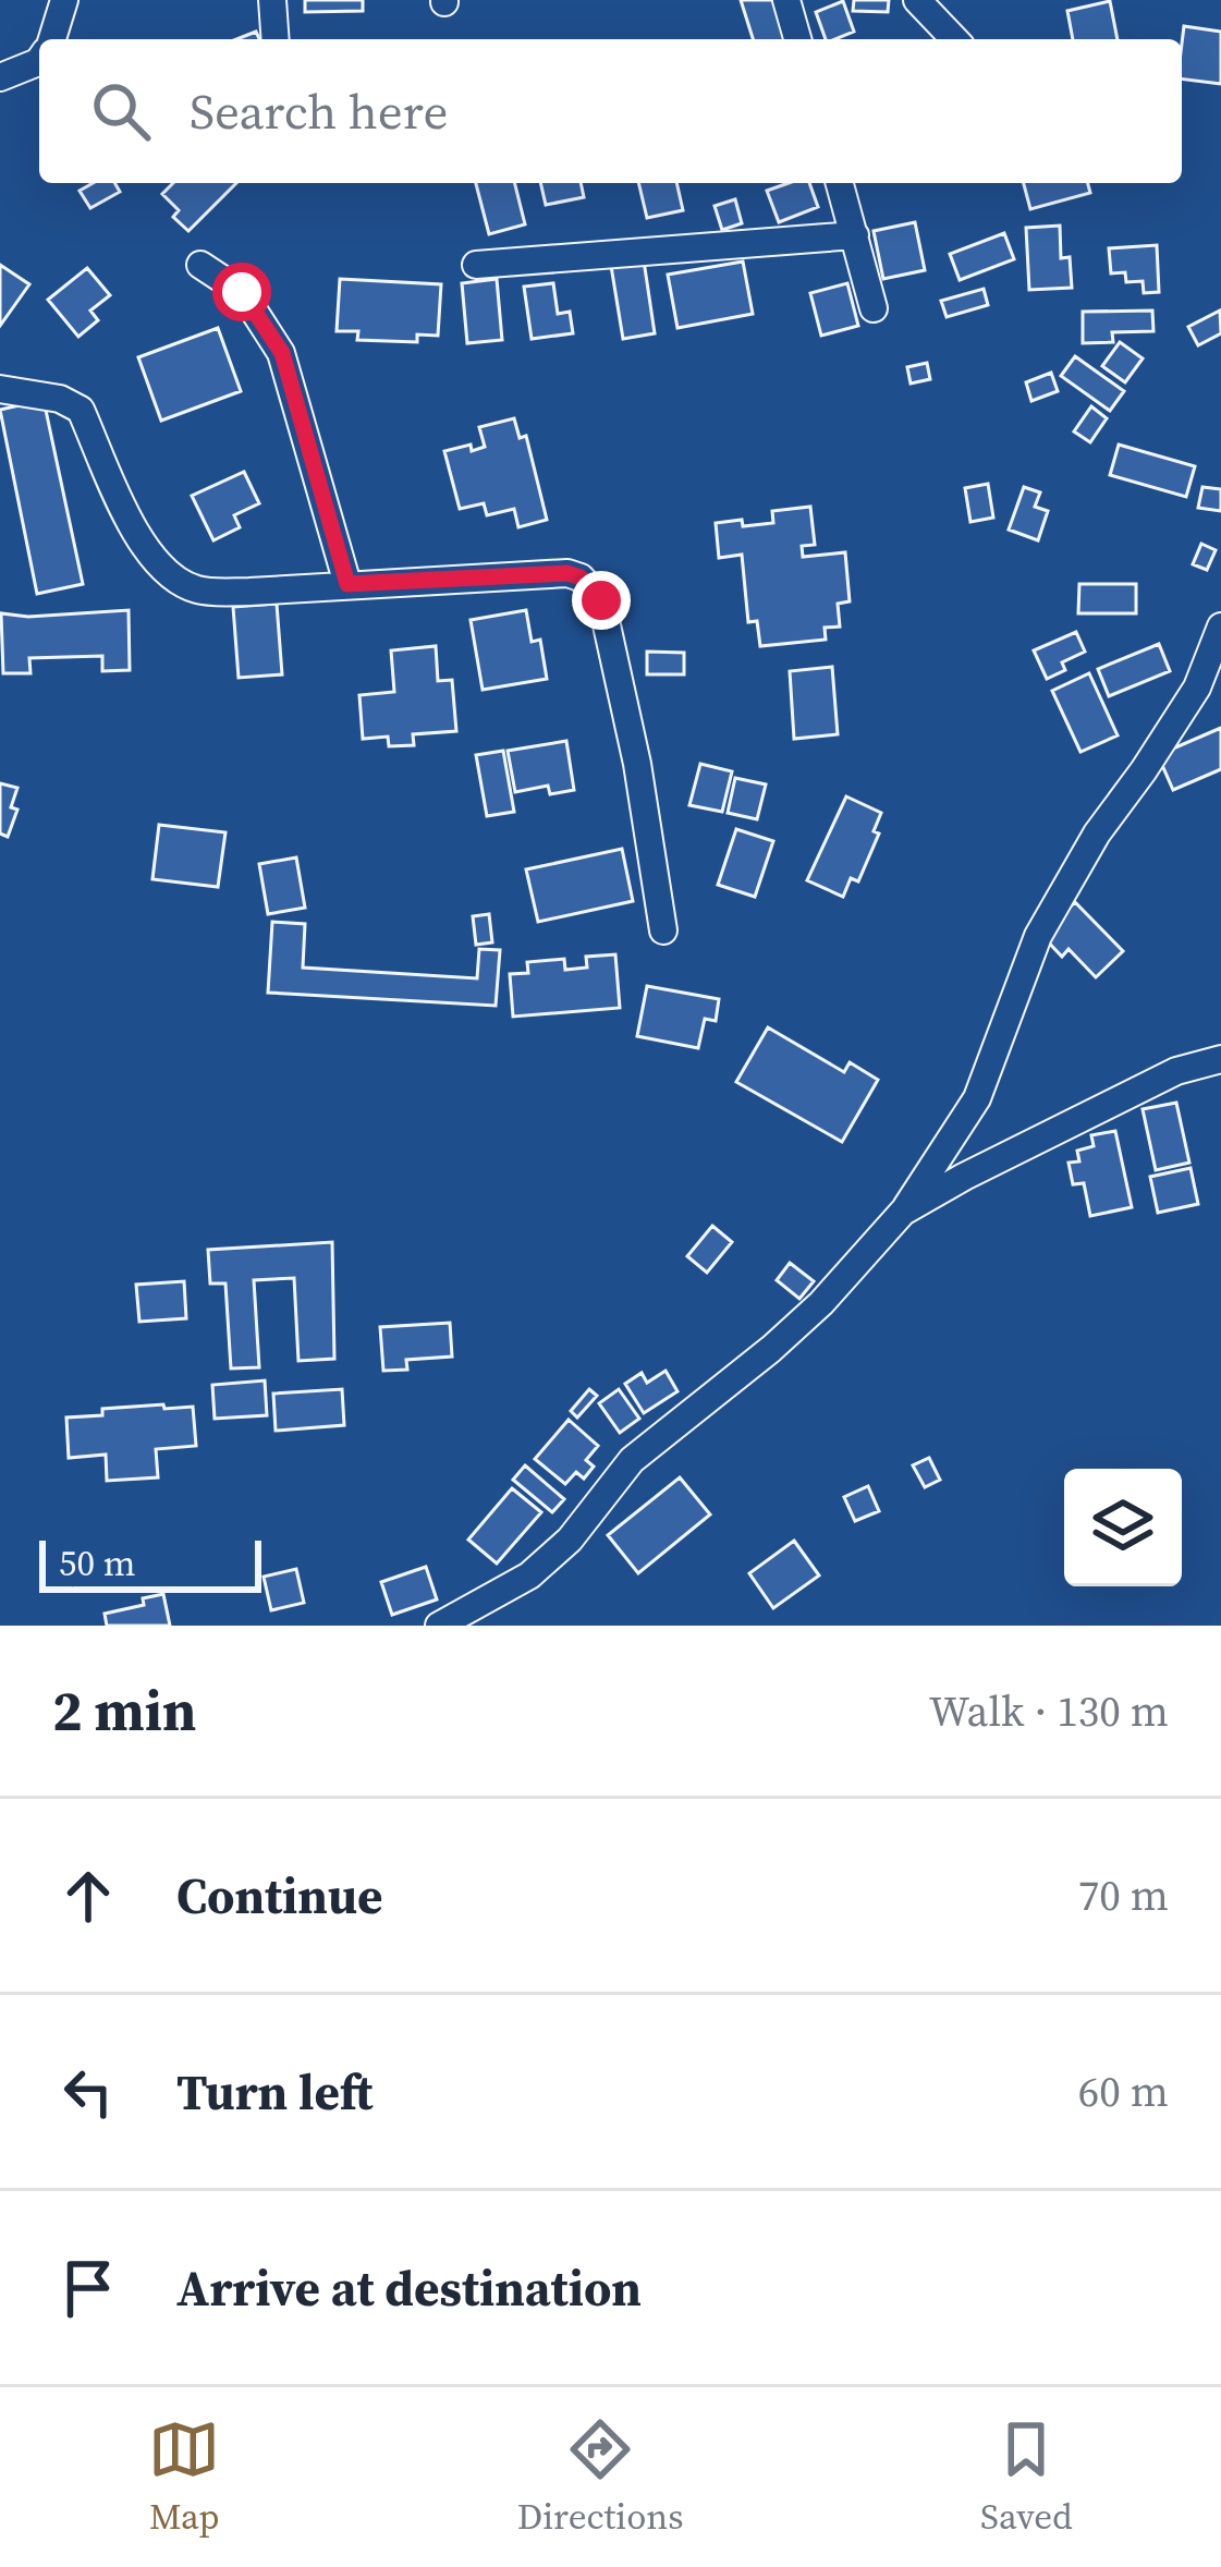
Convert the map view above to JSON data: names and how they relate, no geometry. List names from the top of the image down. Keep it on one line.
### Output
{"scale_bar":"50 m","page":{"search":"Search here","scale":"50 m","heading":["2 min","Walk · 130 m"],"list":[["Continue","70 m"],["Turn left","60 m"],"Arrive at destination"],"nav":["Map","Directions","Saved"]}}
